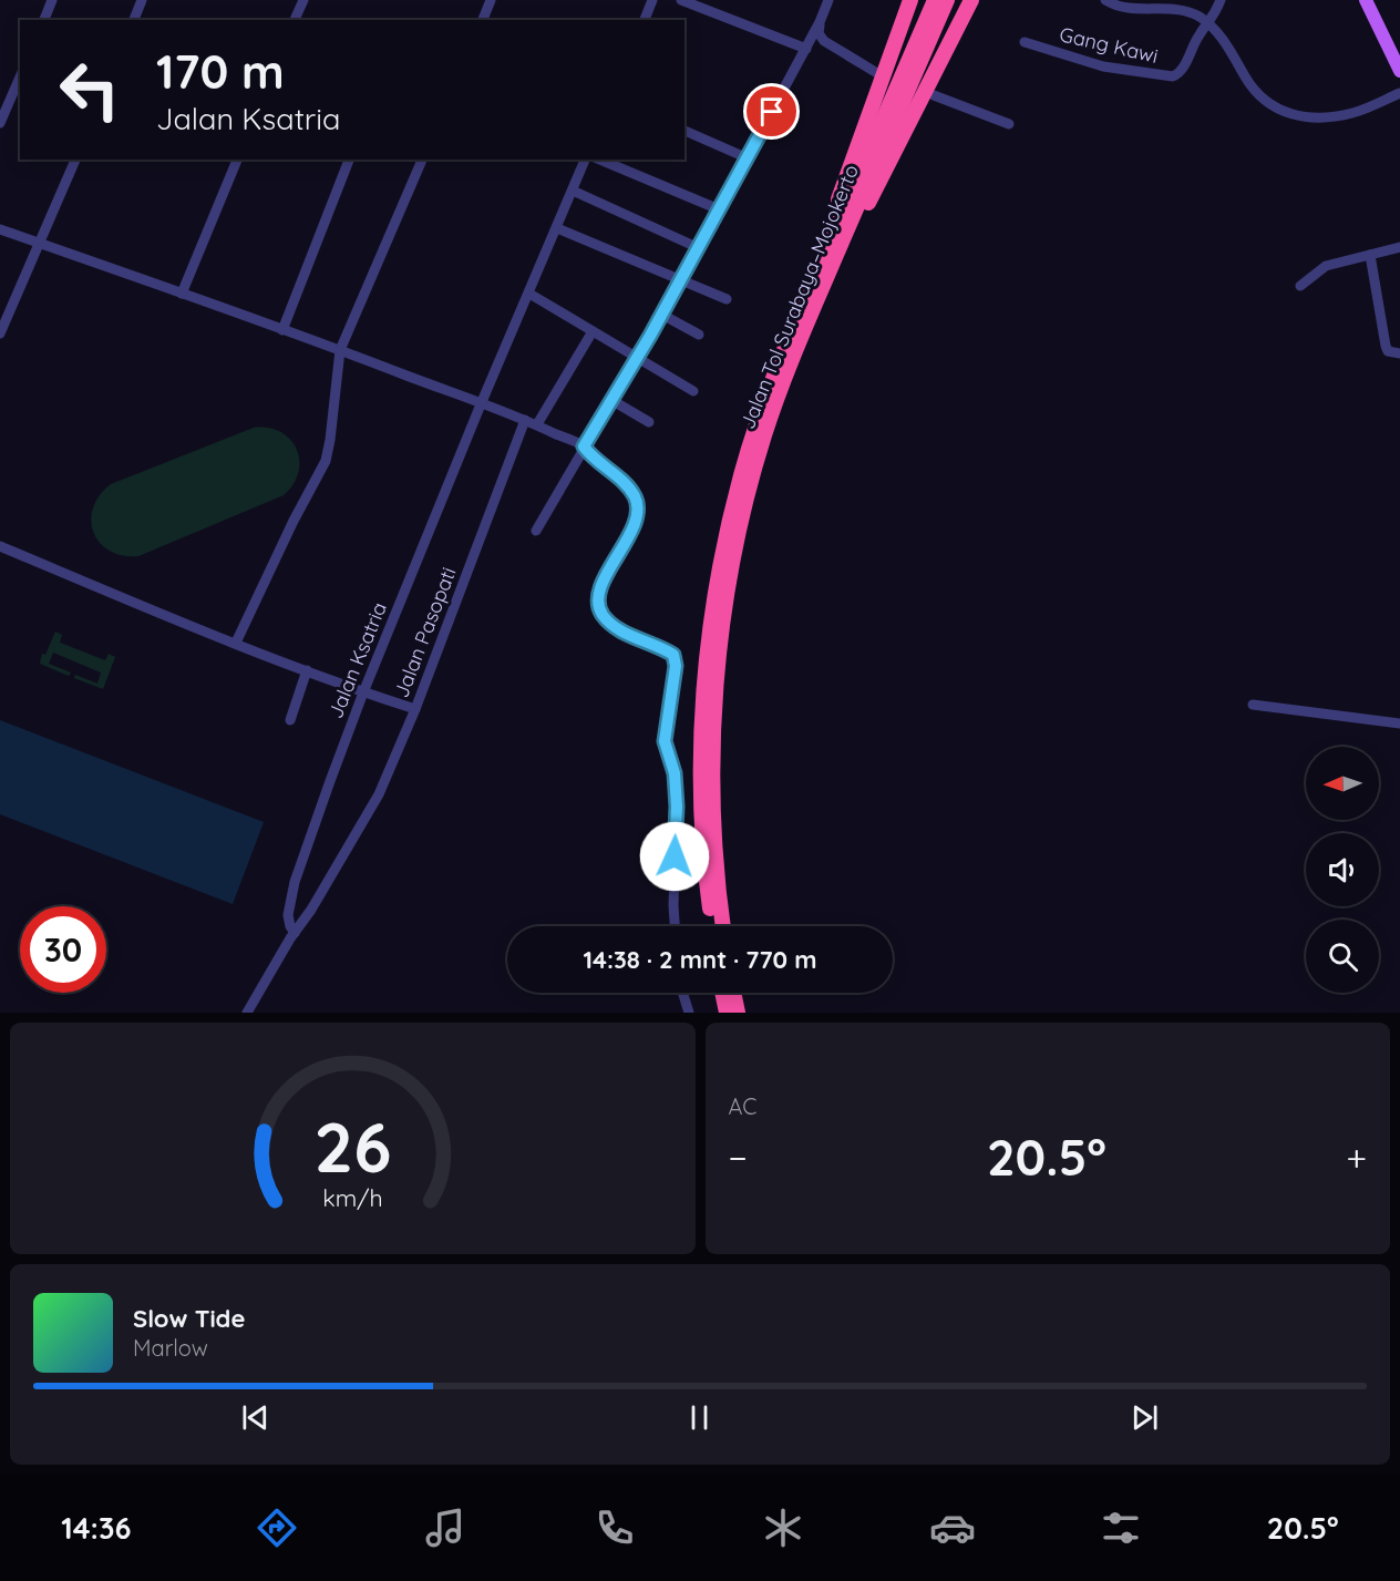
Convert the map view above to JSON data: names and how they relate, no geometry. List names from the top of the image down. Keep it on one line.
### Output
{"streets":{"highway":["Jalan Tol Surabaya–Mojokerto"],"street":["Gang Kawi","Jalan Pasopati","Jalan Ksatria"]},"crossings":[["Jalan Pasopati","Jalan Ksatria"]],"north":"left","page":{"turn":["170 m","Jalan Ksatria"],"limit":"30","trip":"14:38 · 2 mnt · 770 m","tile":"AC","heat":["−","20.5°","+"],"song":["Slow Tide","Marlow"],"tabs":["14:36","20.5°"],"gauge":["26","km/h"]}}
